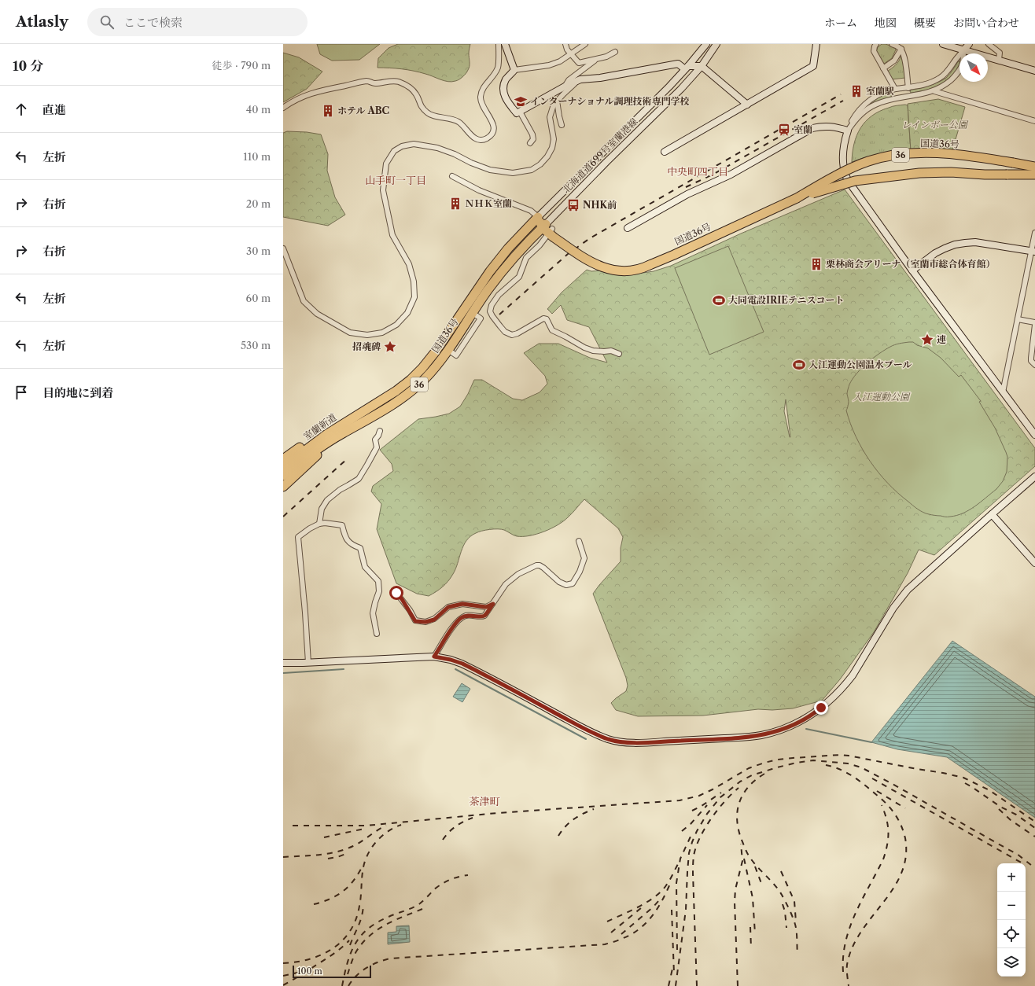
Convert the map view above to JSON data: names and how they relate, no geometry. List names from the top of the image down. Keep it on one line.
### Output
{"streets":{"highway":["国道36号","36","室蘭新道"],"street":["北海道道699号室蘭港線"]},"crossings":[["国道36号","北海道道699号室蘭港線"],["国道36号","室蘭新道"]],"districts":["中央町四丁目","山手町一丁目","茶津町"],"parks":["レインボー公園","入江運動公園"],"places":{"building":["室蘭駅","ホテル ABC","ＮＨＫ室蘭","栗林商会アリーナ（室蘭市総合体育館）"],"school or university":["インターナショナル調理技術専門学校"],"station":["室蘭"],"bus stop":["NHK前"],"sports":["大同電設IRIEテニスコート","入江運動公園温水プール"],"place":["連","招魂碑"]},"scale_bar":"100 m","north":"bottom right","page":{"header":"Atlasly","search":"ここで検索","nav":["ホーム","地図","概要","お問い合わせ"],"heading":["10 分","徒歩 · 790 m"],"list":[["直進","40 m"],["左折","110 m"],["右折","20 m"],["右折","30 m"],["左折","60 m"],["左折","530 m"],"目的地に到着"],"map_buttons":["+","−"],"scale":"100 m"}}
